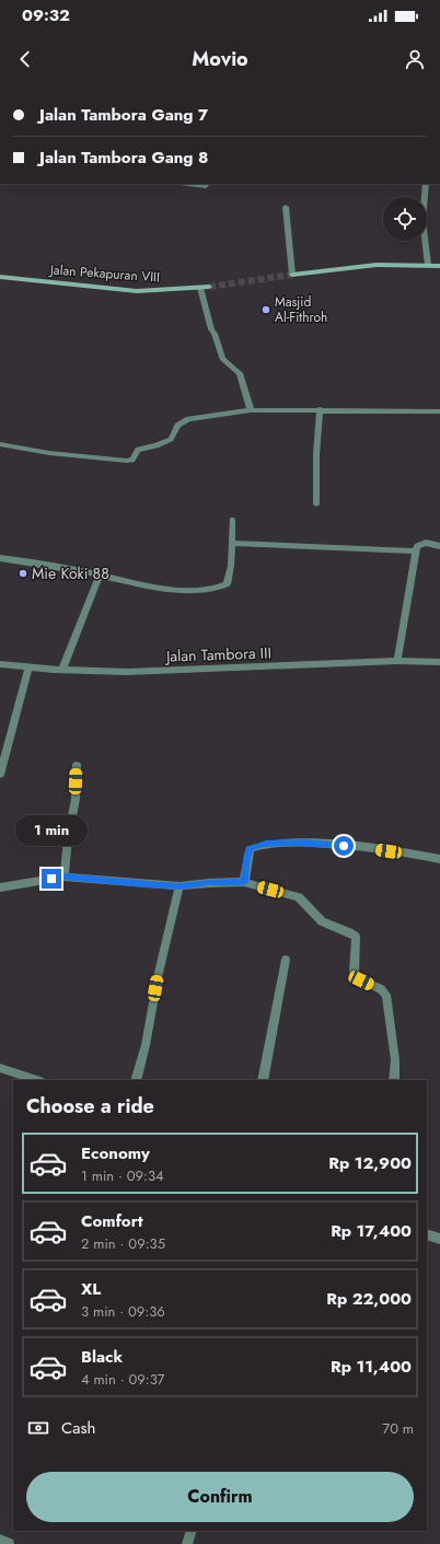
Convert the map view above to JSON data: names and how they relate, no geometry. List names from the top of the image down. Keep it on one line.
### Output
{"streets":{"street":["Jalan Pekapuran VIII","Jalan Tambora III"]},"places":["Masjid Al-Fithroh","Mie Koki 88"],"page":{"status":"09:32","header":"Movio","banner":["Jalan Tambora Gang 7","Jalan Tambora Gang 8"],"bubble":"1 min","heading":"Choose a ride","list":[{"name":"Economy","note":"1 min · 09:34","value":"Rp 12,900"},{"name":"Comfort","note":"2 min · 09:35","value":"Rp 17,400"},{"name":"XL","note":"3 min · 09:36","value":"Rp 22,000"},{"name":"Black","note":"4 min · 09:37","value":"Rp 11,400"}],"pay":["Cash","70 m"],"buttons":"Confirm"}}
